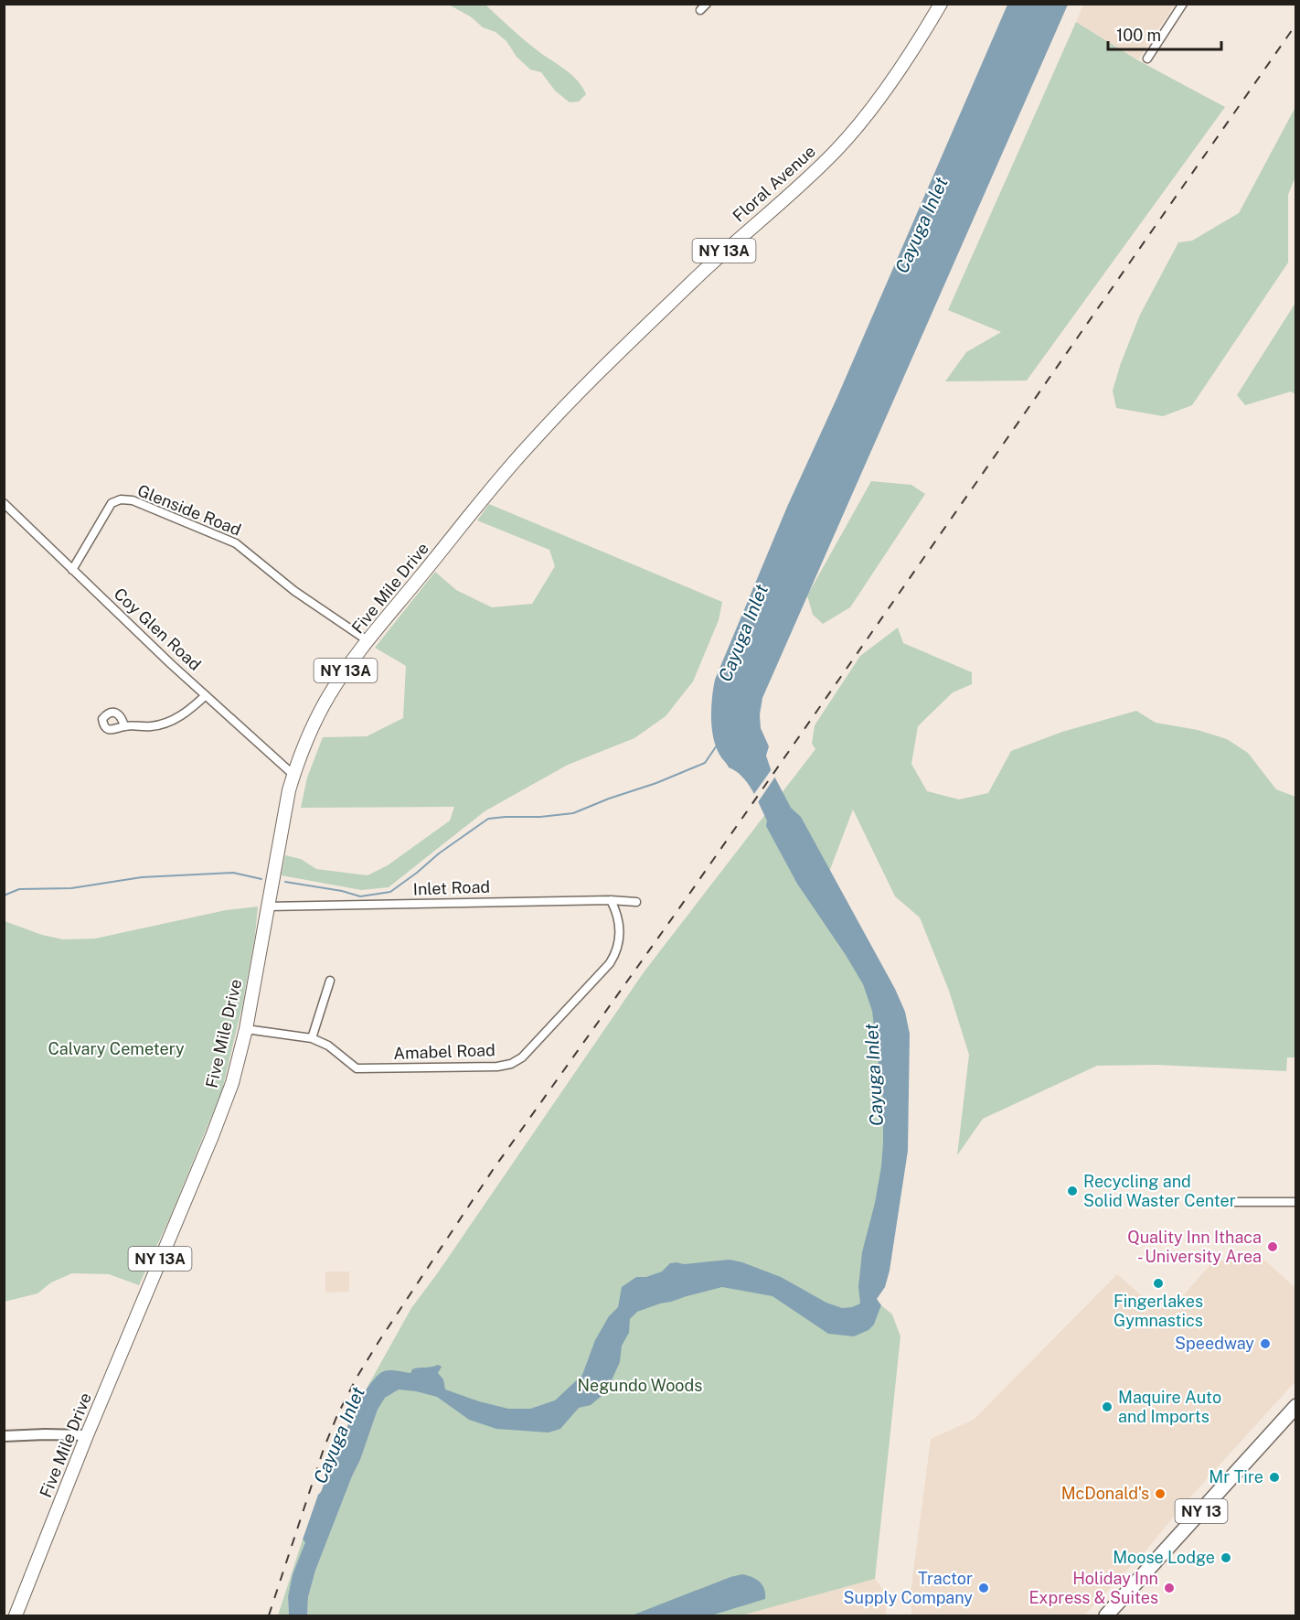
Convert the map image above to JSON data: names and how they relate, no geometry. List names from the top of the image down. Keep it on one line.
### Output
{"streets":{"highway":["NY 13"],"main road":["Floral Avenue","NY 13A","Five Mile Drive"],"street":["Glenside Road","Coy Glen Road","Inlet Road","Amabel Road"]},"crossings":[["Floral Avenue","Five Mile Drive"],["Glenside Road","Five Mile Drive"],["Glenside Road","Coy Glen Road"],["Five Mile Drive","Coy Glen Road"],["Five Mile Drive","Inlet Road"],["Five Mile Drive","Amabel Road"],["Inlet Road","Amabel Road"]],"water":["Cayuga Inlet"],"parks":["Calvary Cemetery","Negundo Woods"],"places":["Recycling and Solid Waster Center","Quality Inn Ithaca - University Area","Fingerlakes Gymnastics","Speedway","Maquire Auto and Imports","Mr Tire","McDonald's","Moose Lodge","Tractor Supply Company","Holiday Inn Express & Suites"],"scale_bar":"100 m"}
